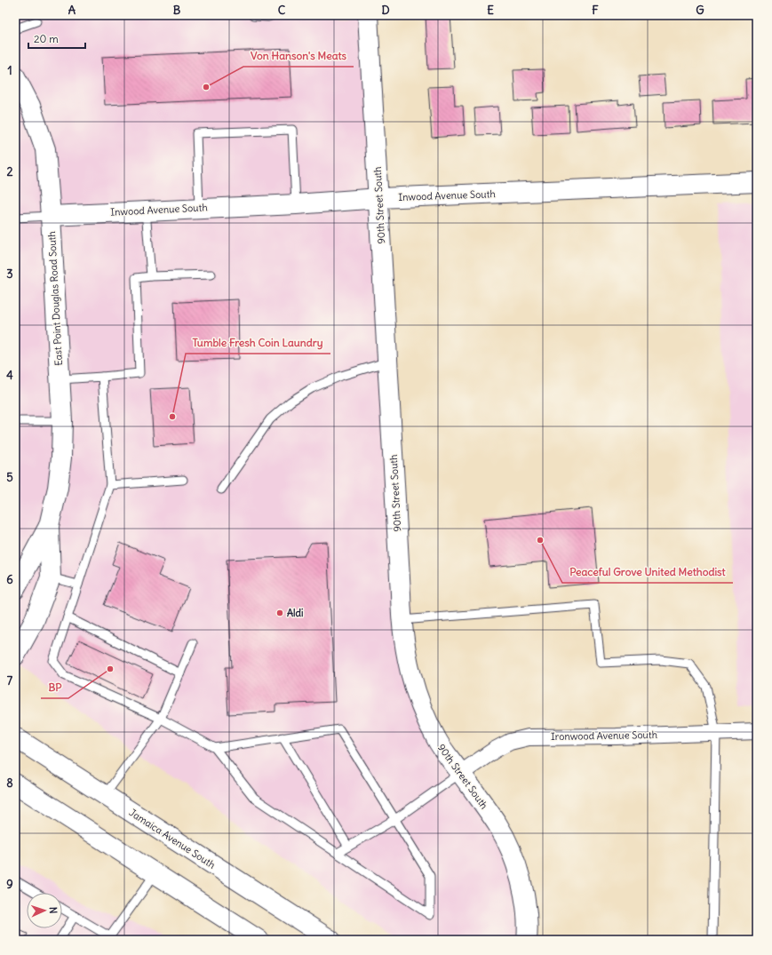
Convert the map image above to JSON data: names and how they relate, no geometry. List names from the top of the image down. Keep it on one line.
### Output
{"streets":{"street":["Inwood Avenue South","90th Street South","East Point Douglas Road South","Ironwood Avenue South","Jamaica Avenue South"]},"crossings":[["Inwood Avenue South","90th Street South"],["Inwood Avenue South","East Point Douglas Road South"],["90th Street South","Ironwood Avenue South"]],"places":["Von Hanson's Meats","Tumble Fresh Coin Laundry","Peaceful Grove United Methodist","Aldi","BP"],"scale_bar":"20 m","north":"right","grid":{"columns":["A","B","C","D","E","F","G"],"rows":["1","2","3","4","5","6","7","8","9"]}}
